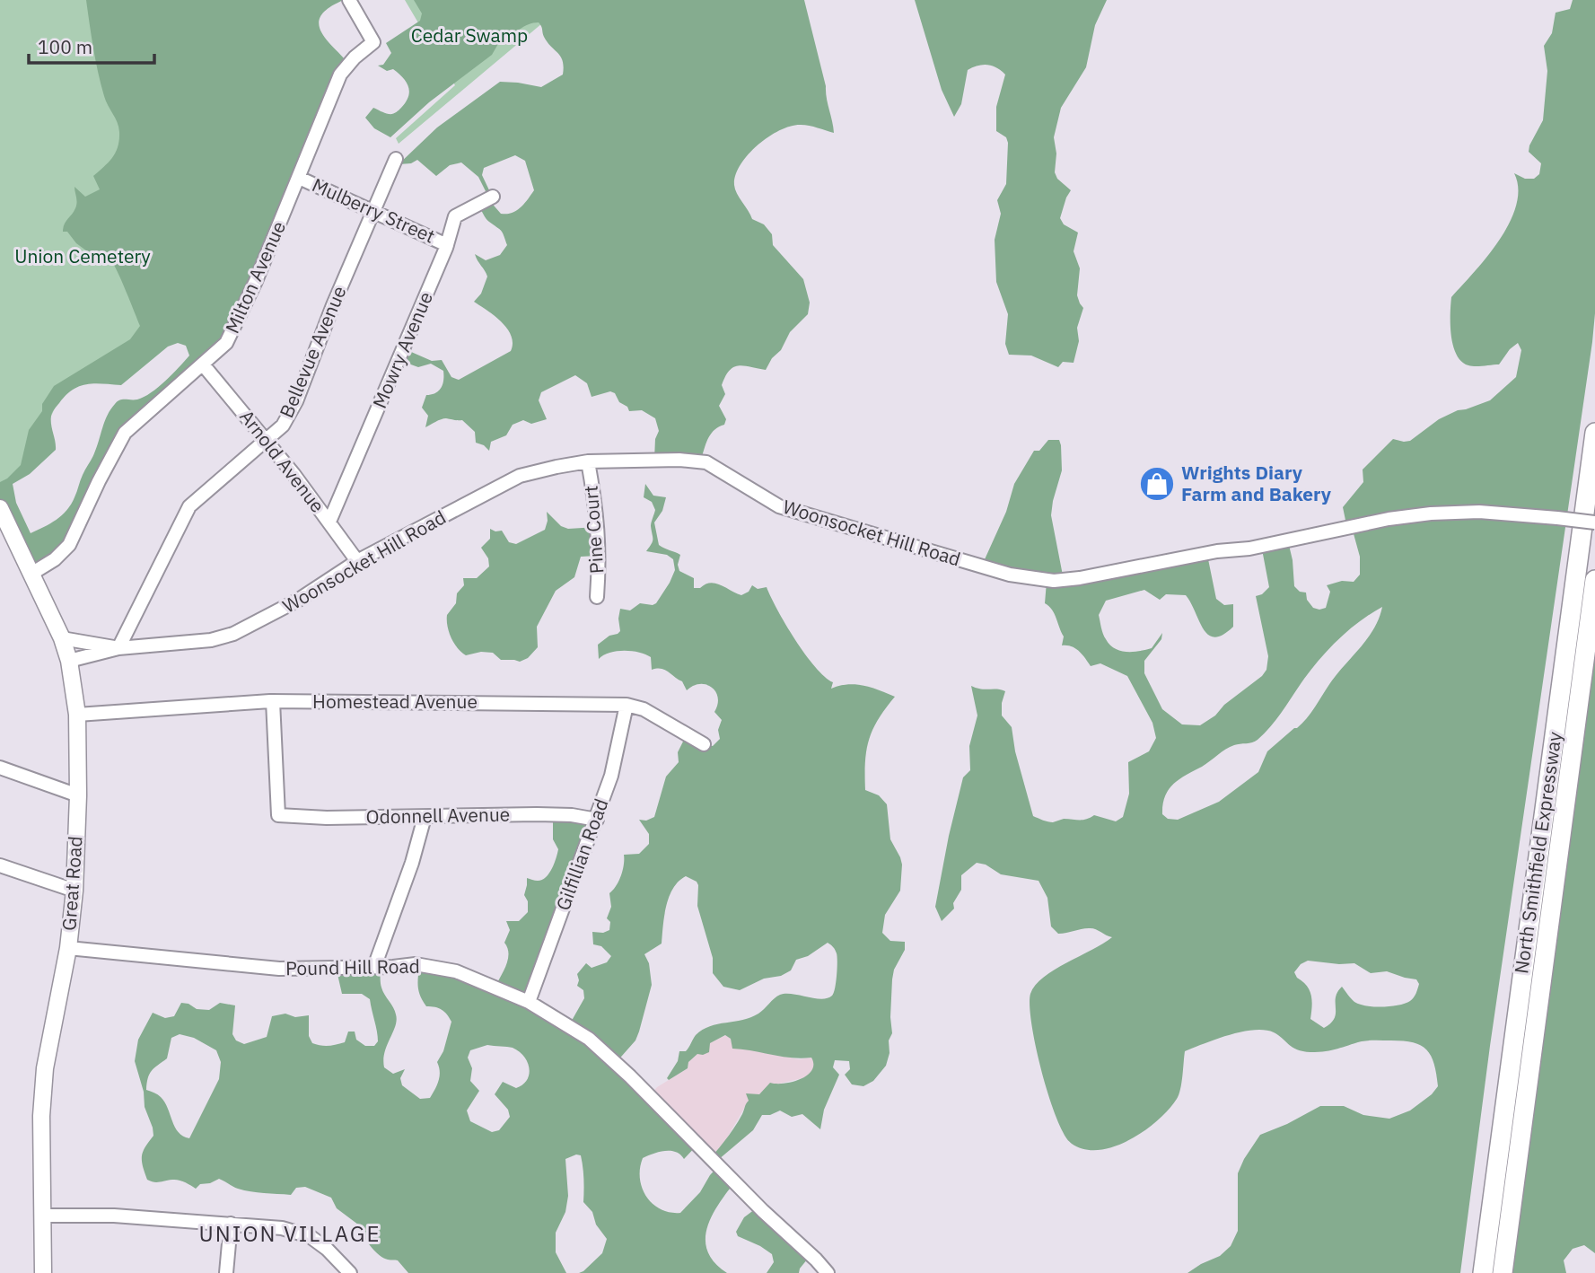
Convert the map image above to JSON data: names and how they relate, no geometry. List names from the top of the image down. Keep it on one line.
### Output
{"streets":{"highway":["North Smithfield Expressway"],"main road":["Great Road"],"street":["Mulberry Street","Milton Avenue","Mowry Avenue","Bellevue Avenue","Arnold Avenue","Pine Court","Woonsocket Hill Road","Homestead Avenue","Odonnell Avenue","Gilfillian Road","Pound Hill Road"]},"crossings":[["Mulberry Street","Milton Avenue"],["Mulberry Street","Mowry Avenue"],["Mulberry Street","Bellevue Avenue"],["Milton Avenue","Arnold Avenue"],["Milton Avenue","Great Road"],["Mowry Avenue","Arnold Avenue"],["Bellevue Avenue","Arnold Avenue"],["Bellevue Avenue","Woonsocket Hill Road"],["Arnold Avenue","Woonsocket Hill Road"],["Pine Court","Woonsocket Hill Road"],["Woonsocket Hill Road","Great Road"],["Homestead Avenue","Odonnell Avenue"],["Homestead Avenue","Gilfillian Road"],["Homestead Avenue","Great Road"],["Odonnell Avenue","Gilfillian Road"],["Gilfillian Road","Pound Hill Road"],["Great Road","Pound Hill Road"]],"districts":["UNION VILLAGE"],"parks":["Cedar Swamp","Union Cemetery"],"places":{"shop":["Wrights Diary Farm and Bakery"]},"scale_bar":"100 m"}
